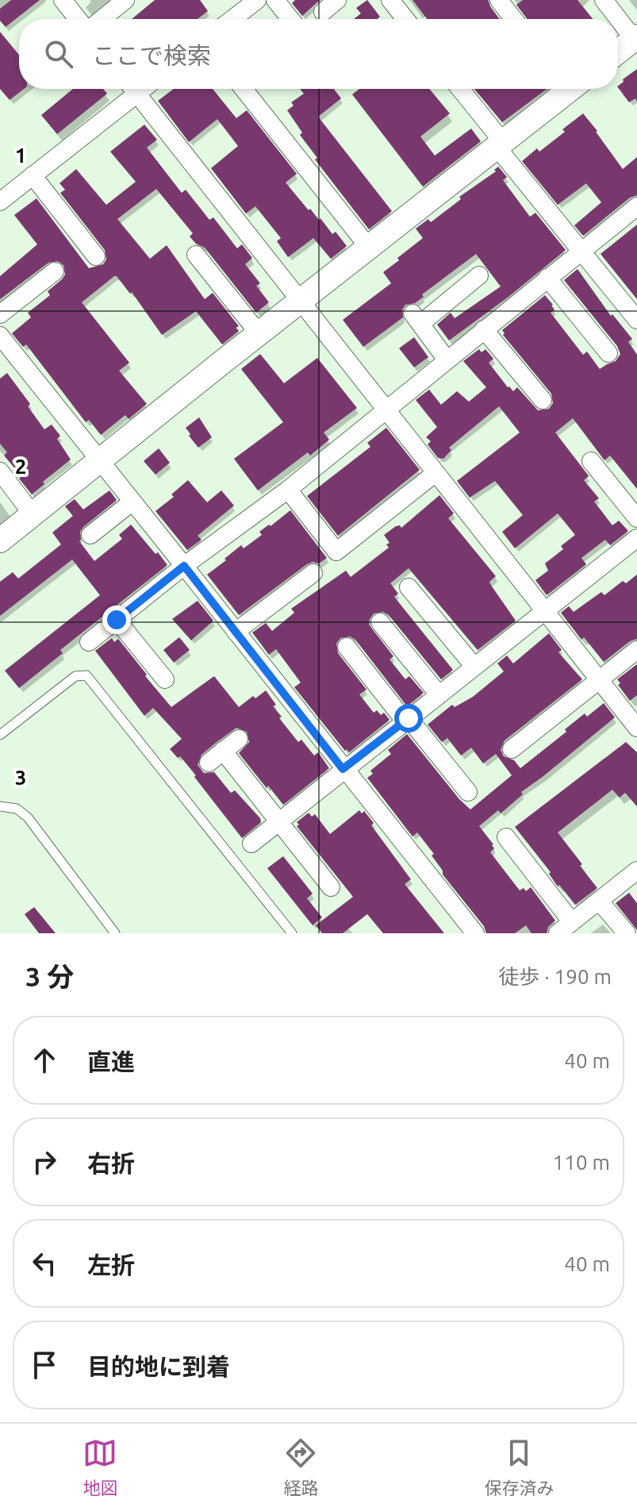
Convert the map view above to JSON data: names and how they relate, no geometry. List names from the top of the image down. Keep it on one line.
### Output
{"page":{"search":"ここで検索","heading":["3 分","徒歩 · 190 m"],"list":[["直進","40 m"],["右折","110 m"],["左折","40 m"],"目的地に到着"],"nav":["地図","経路","保存済み"]},"grid":{"rows":["1","2","3"]}}
